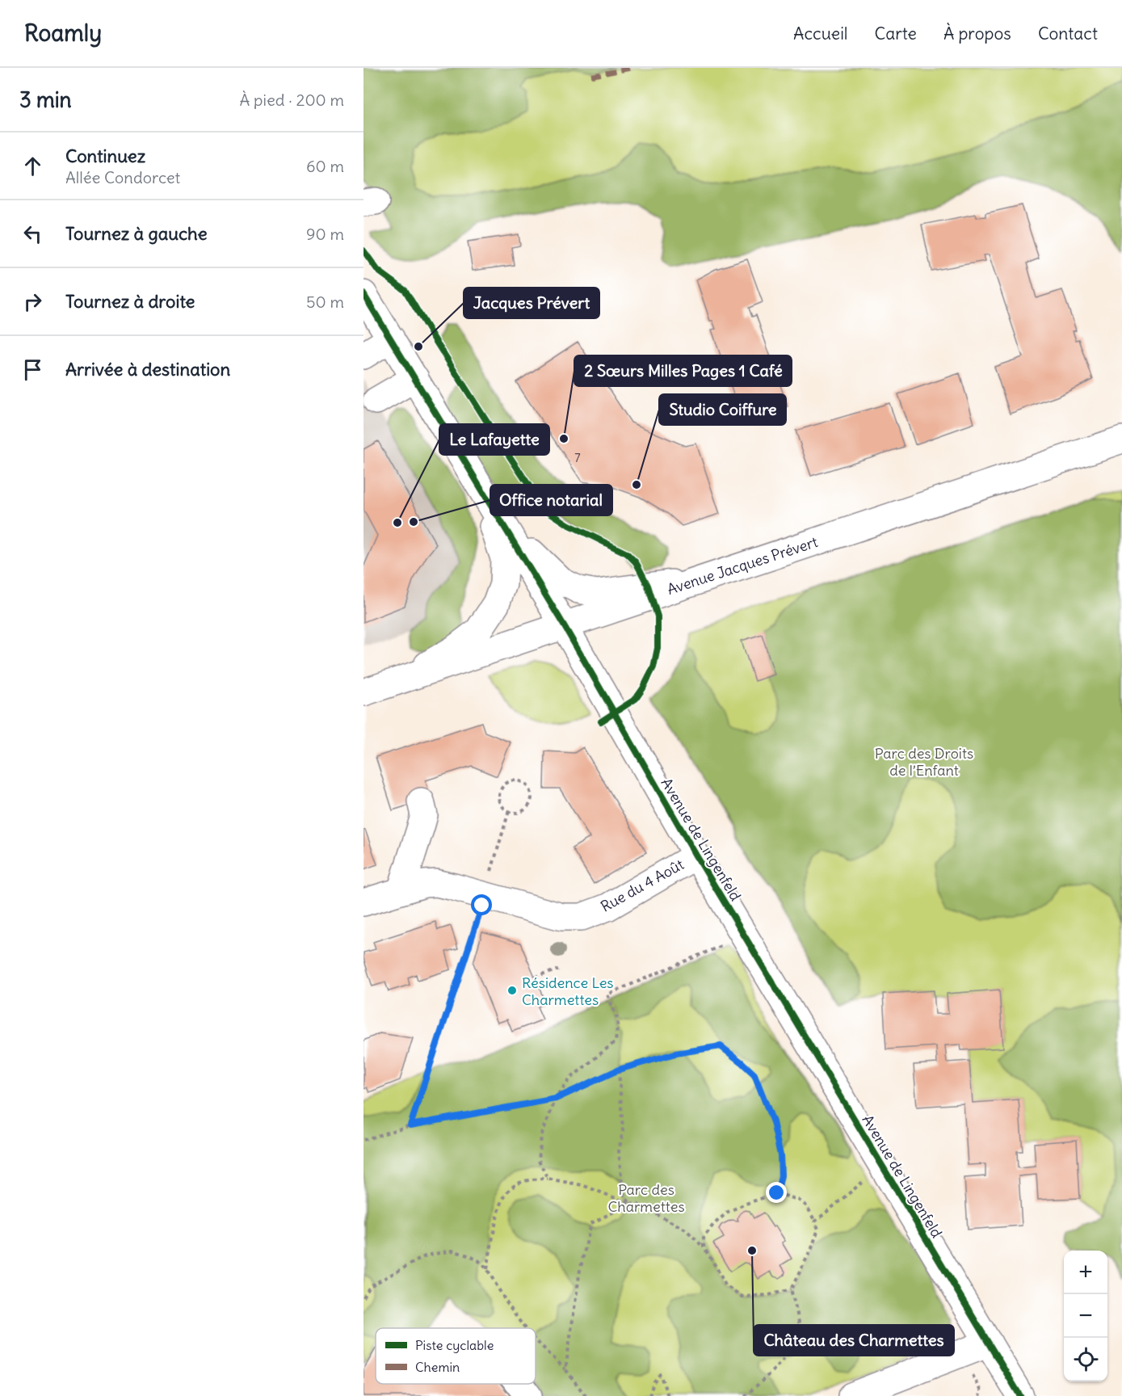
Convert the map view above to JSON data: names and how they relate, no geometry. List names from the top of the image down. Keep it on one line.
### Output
{"streets":{"street":["Avenue Jacques Prévert","Avenue de Lingenfeld","Rue du 4 Août"]},"crossings":[["Avenue Jacques Prévert","Avenue de Lingenfeld"],["Avenue de Lingenfeld","Rue du 4 Août"]],"parks":["Parc des Droits de l’Enfant","Parc des Charmettes"],"places":["Jacques Prévert","2 Sœurs Milles Pages 1 Café","Studio Coiffure","Office notarial","Le Lafayette","Résidence Les Charmettes","Château des Charmettes"],"house_numbers":["7"],"legend":["Piste cyclable","Chemin"],"page":{"header":"Roamly","nav":["Accueil","Carte","À propos","Contact"],"heading":["3 min","À pied · 200 m"],"list":[["Continuez","Allée Condorcet","60 m"],["Tournez à gauche","90 m"],["Tournez à droite","50 m"],"Arrivée à destination"],"map_buttons":["+","−"]}}
